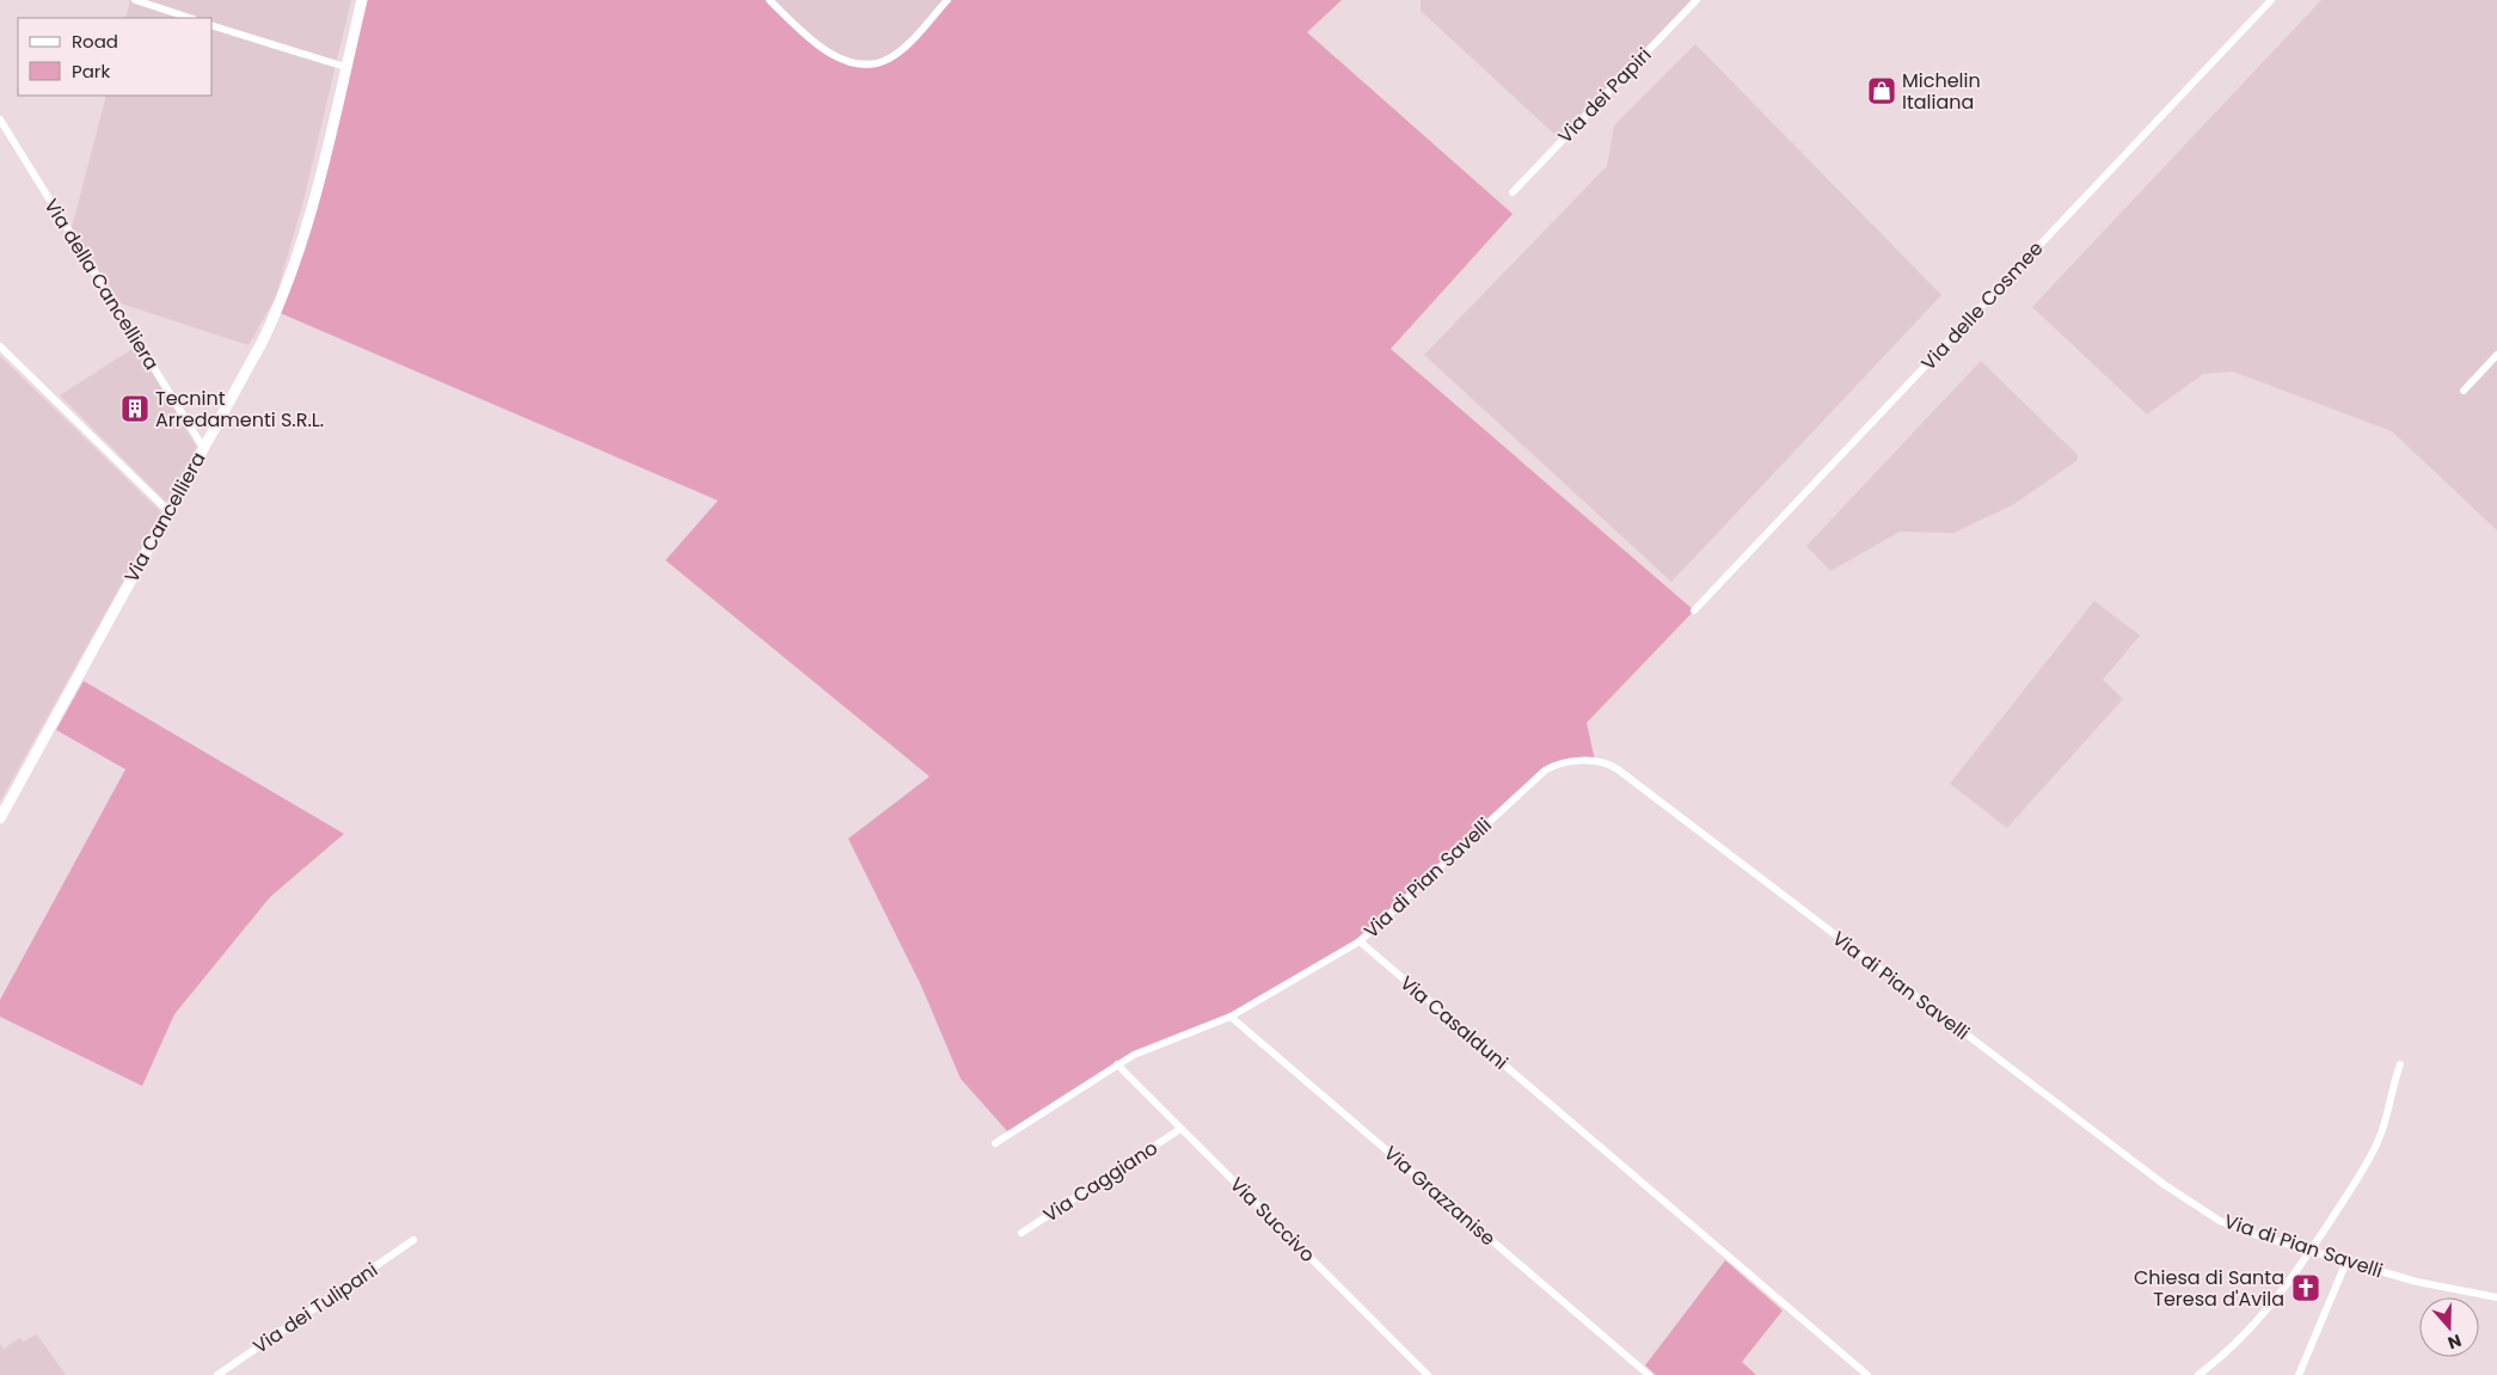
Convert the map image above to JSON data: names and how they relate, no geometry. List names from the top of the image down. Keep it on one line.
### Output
{"streets":{"street":["Via dei Papiri","Via della Cancelliera","Via delle Cosmee","Via Cancelliera","Via di Pian Savelli","Via Casalduni","Via Caggiano","Via Grazzanise","Via Succivo","Via dei Tulipani"]},"crossings":[["Via della Cancelliera","Via Cancelliera"],["Via di Pian Savelli","Via Casalduni"],["Via Caggiano","Via Succivo"]],"places":{"shop":["Michelin Italiana"],"building":["Tecnint Arredamenti S.R.L."],"church":["Chiesa di Santa Teresa d'Avila"]},"legend":["Road","Park"],"north":"bottom"}
